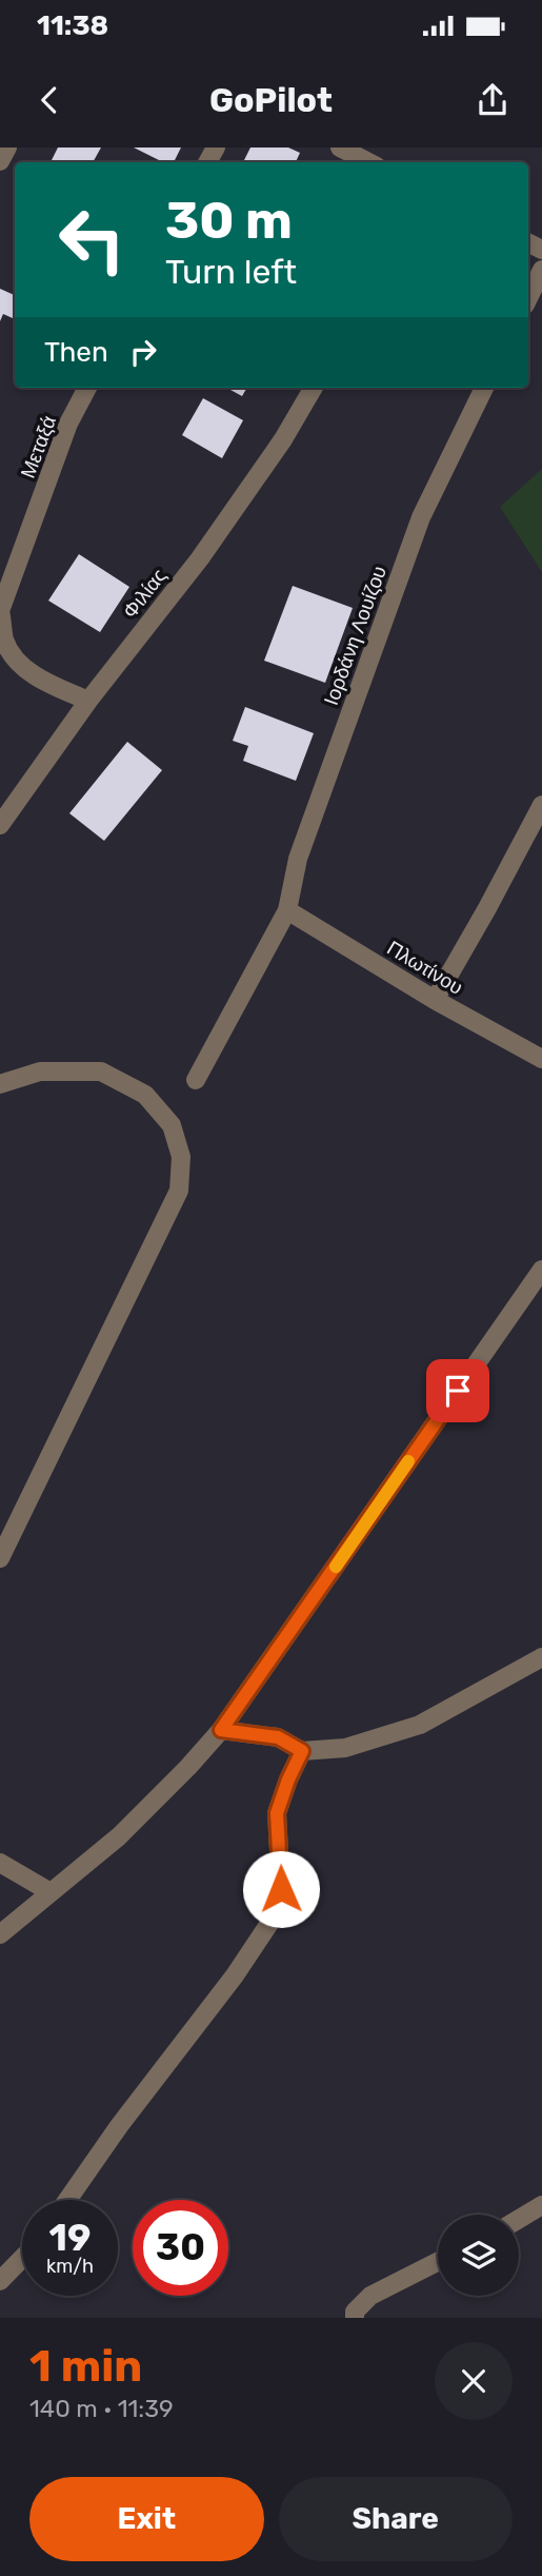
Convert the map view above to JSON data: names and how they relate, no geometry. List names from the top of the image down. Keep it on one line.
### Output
{"streets":{"street":["Μεταξά","Φιλίας","Ιορδάνη Λουίζου","Πλωτίνου"]},"crossings":[["Ιορδάνη Λουίζου","Πλωτίνου"]],"page":{"status":"11:38","header":"GoPilot","turn":["30 m","Turn left"],"then":"Then","speed":"19 km/h","limit":"30","heading":["1 min","140 m · 11:39"],"buttons":["Exit","Share"]}}
